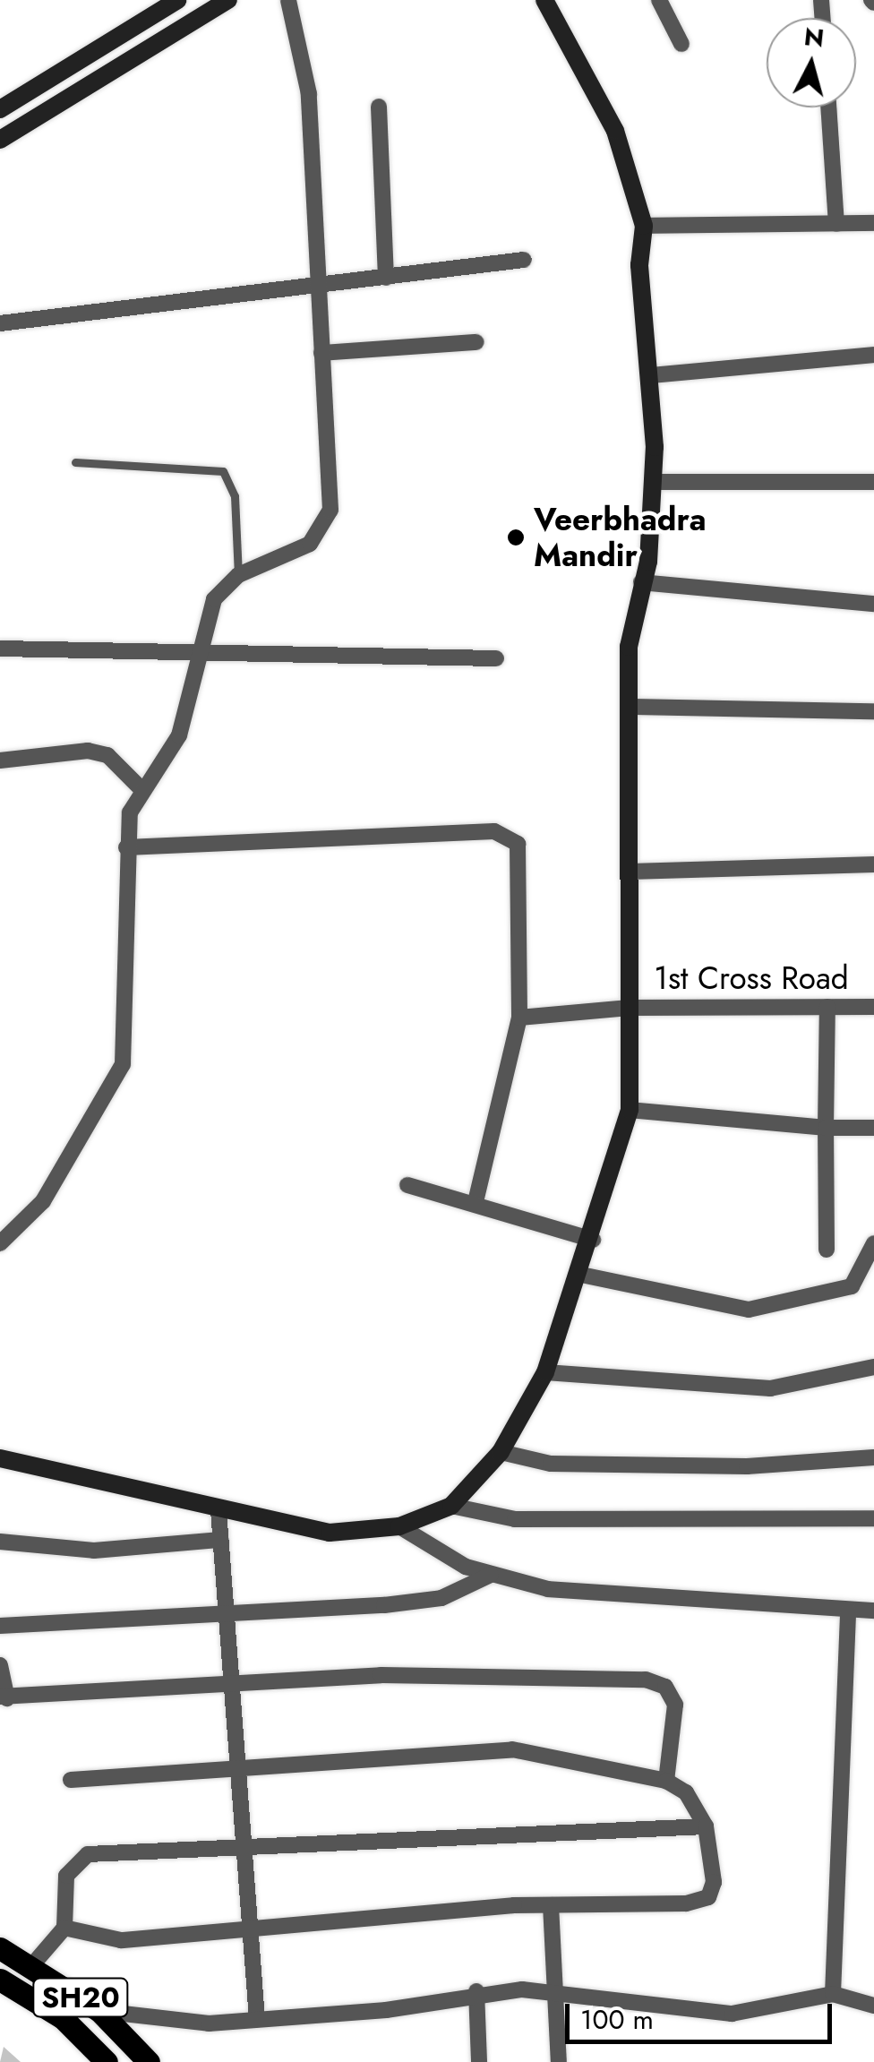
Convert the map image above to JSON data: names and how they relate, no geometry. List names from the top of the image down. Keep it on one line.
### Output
{"streets":{"main road":["SH20"],"street":["1st Cross Road"]},"places":["Veerbhadra Mandir"],"scale_bar":"100 m","north":"top"}
